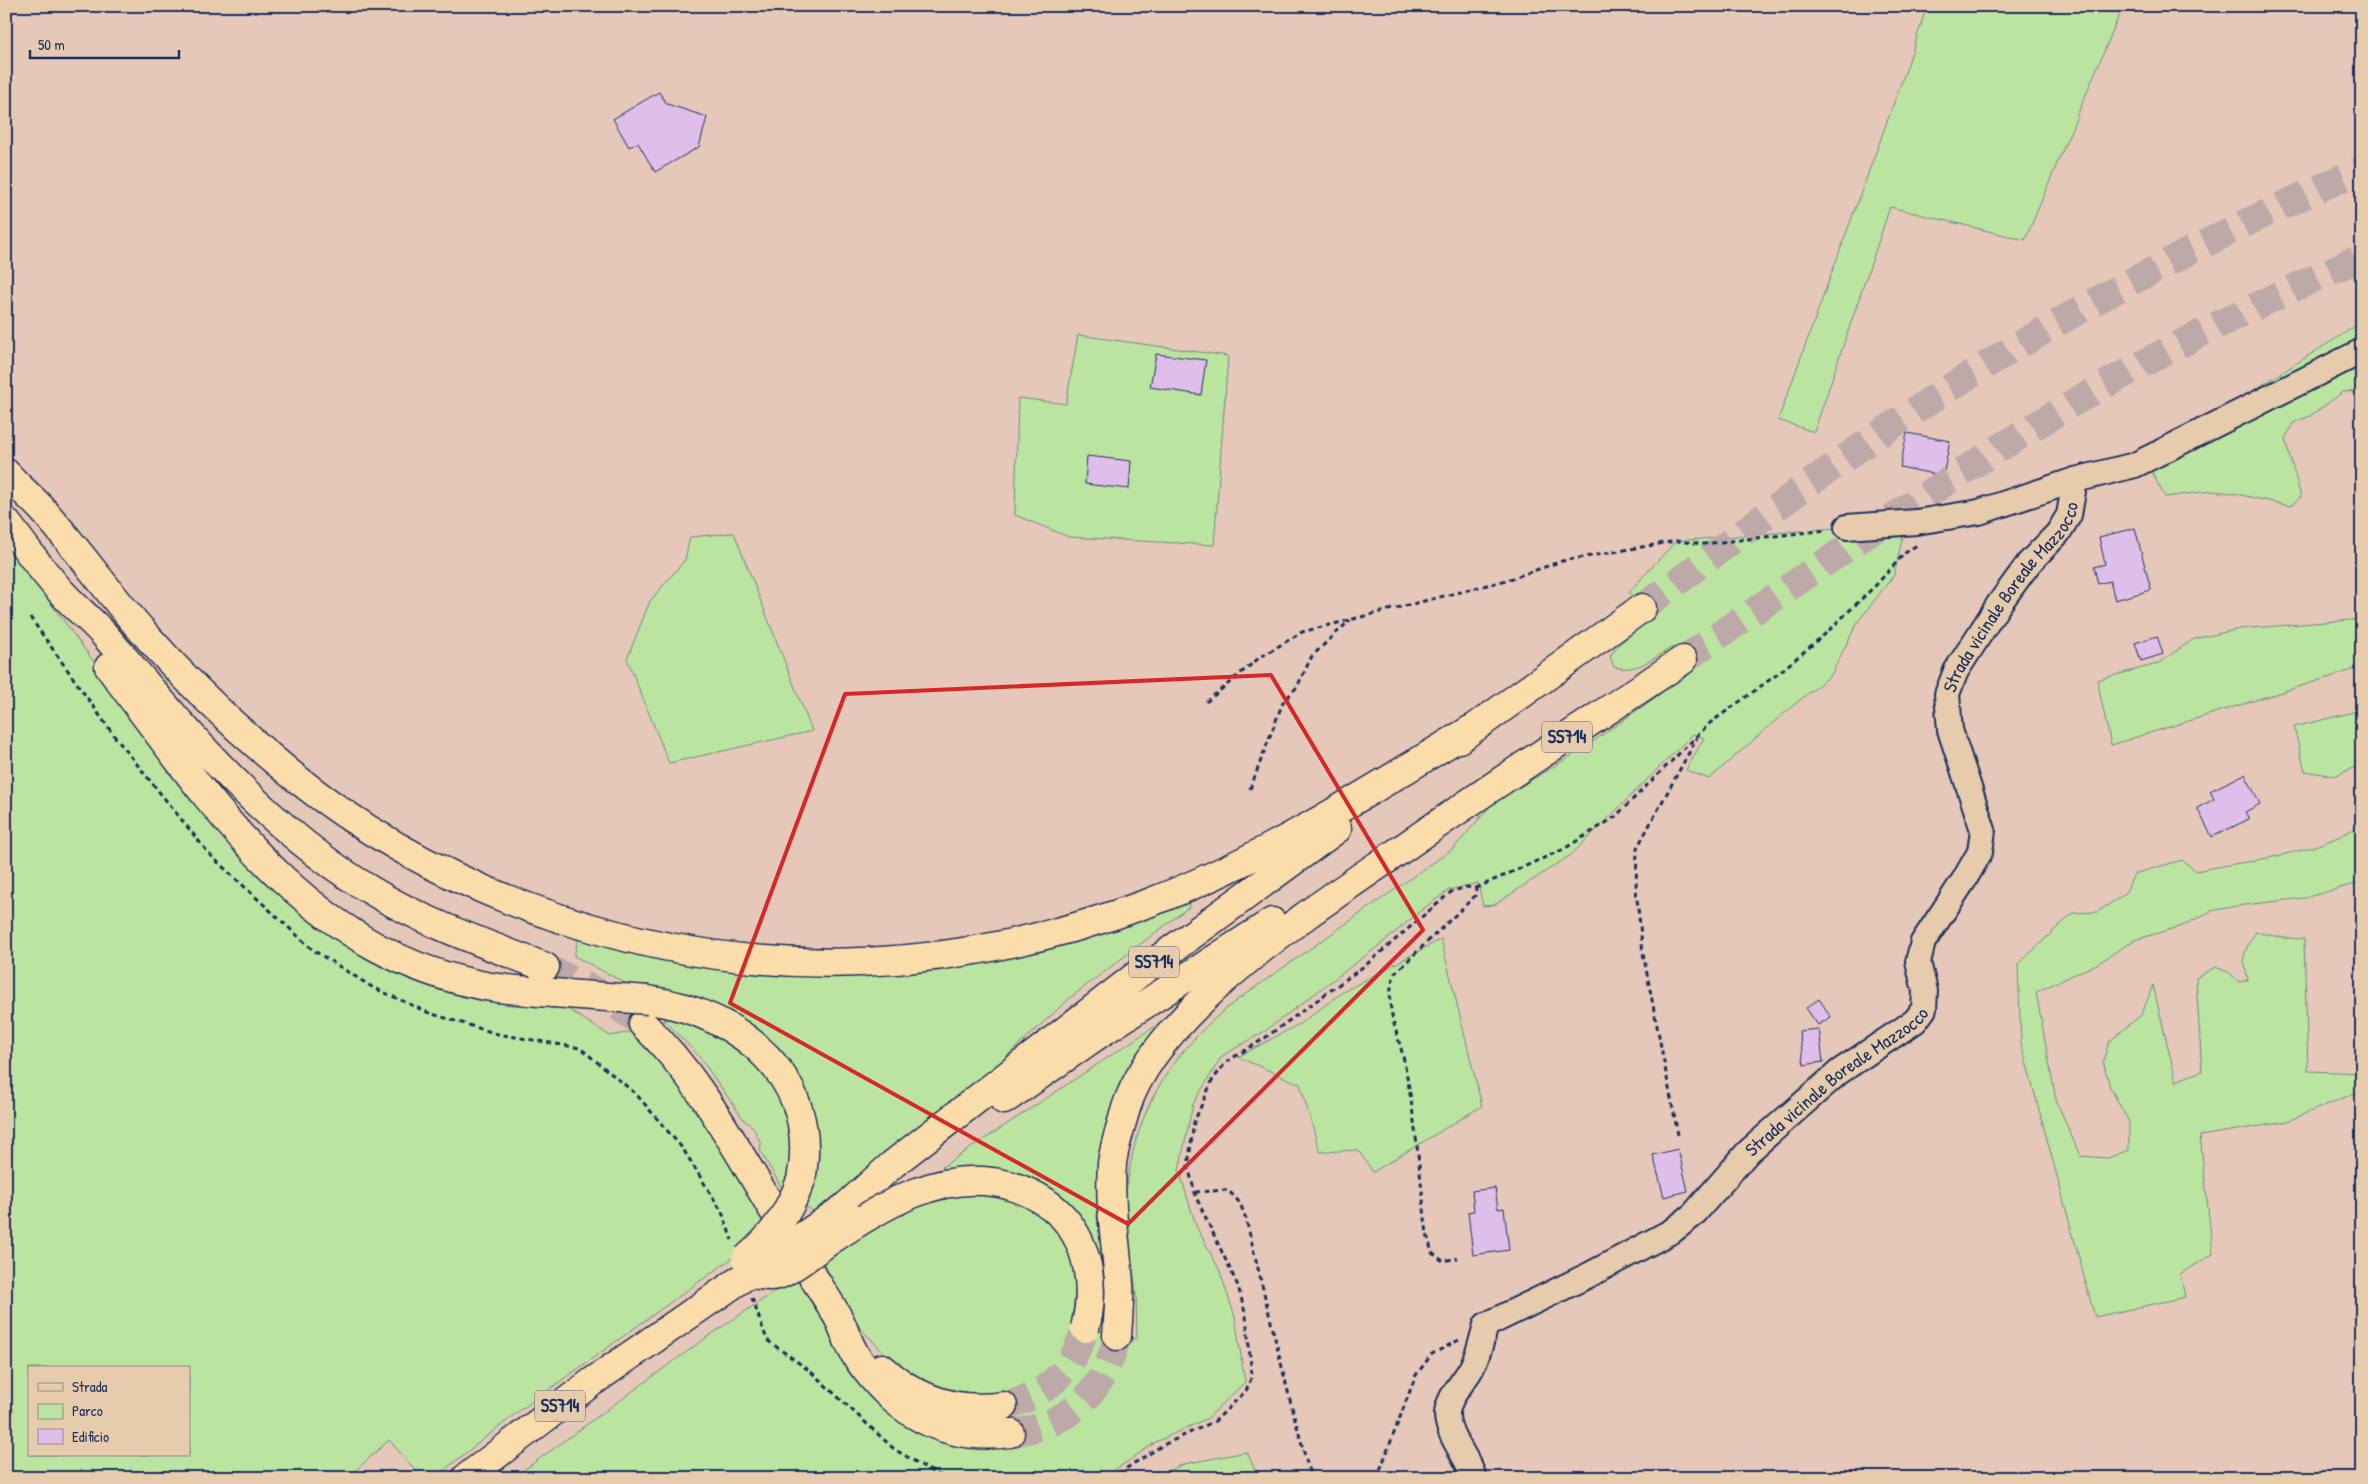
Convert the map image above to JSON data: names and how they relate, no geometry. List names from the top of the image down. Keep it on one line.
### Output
{"streets":{"highway":["SS714"],"street":["Strada vicinale Boreale Mazzocco"]},"legend":["Strada","Parco","Edificio"],"scale_bar":"50 m"}
